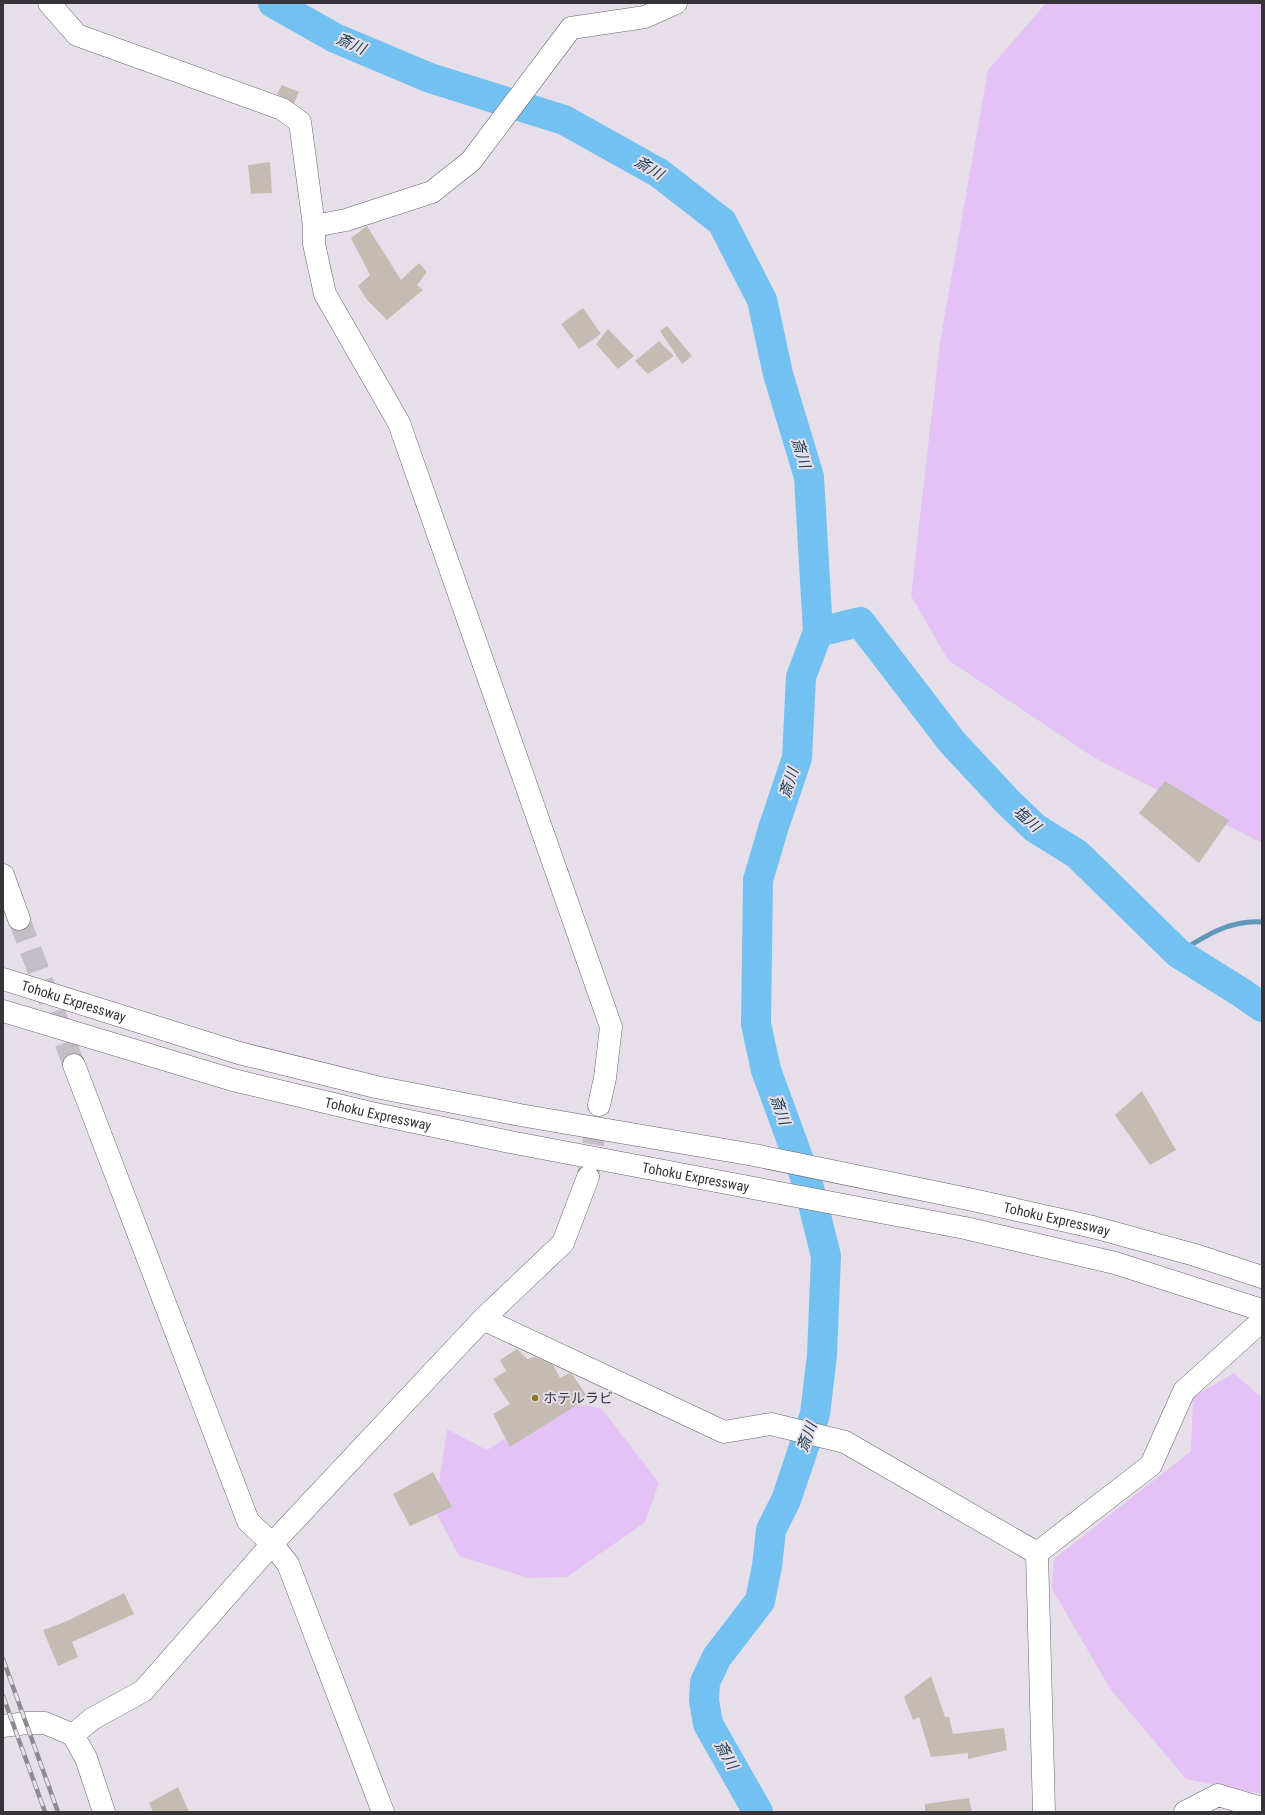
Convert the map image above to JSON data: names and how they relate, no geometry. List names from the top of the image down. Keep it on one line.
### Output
{"streets":{"main road":["Tohoku Expressway"]},"water":["斎川","塩川"],"places":["ホテルラビ"]}
